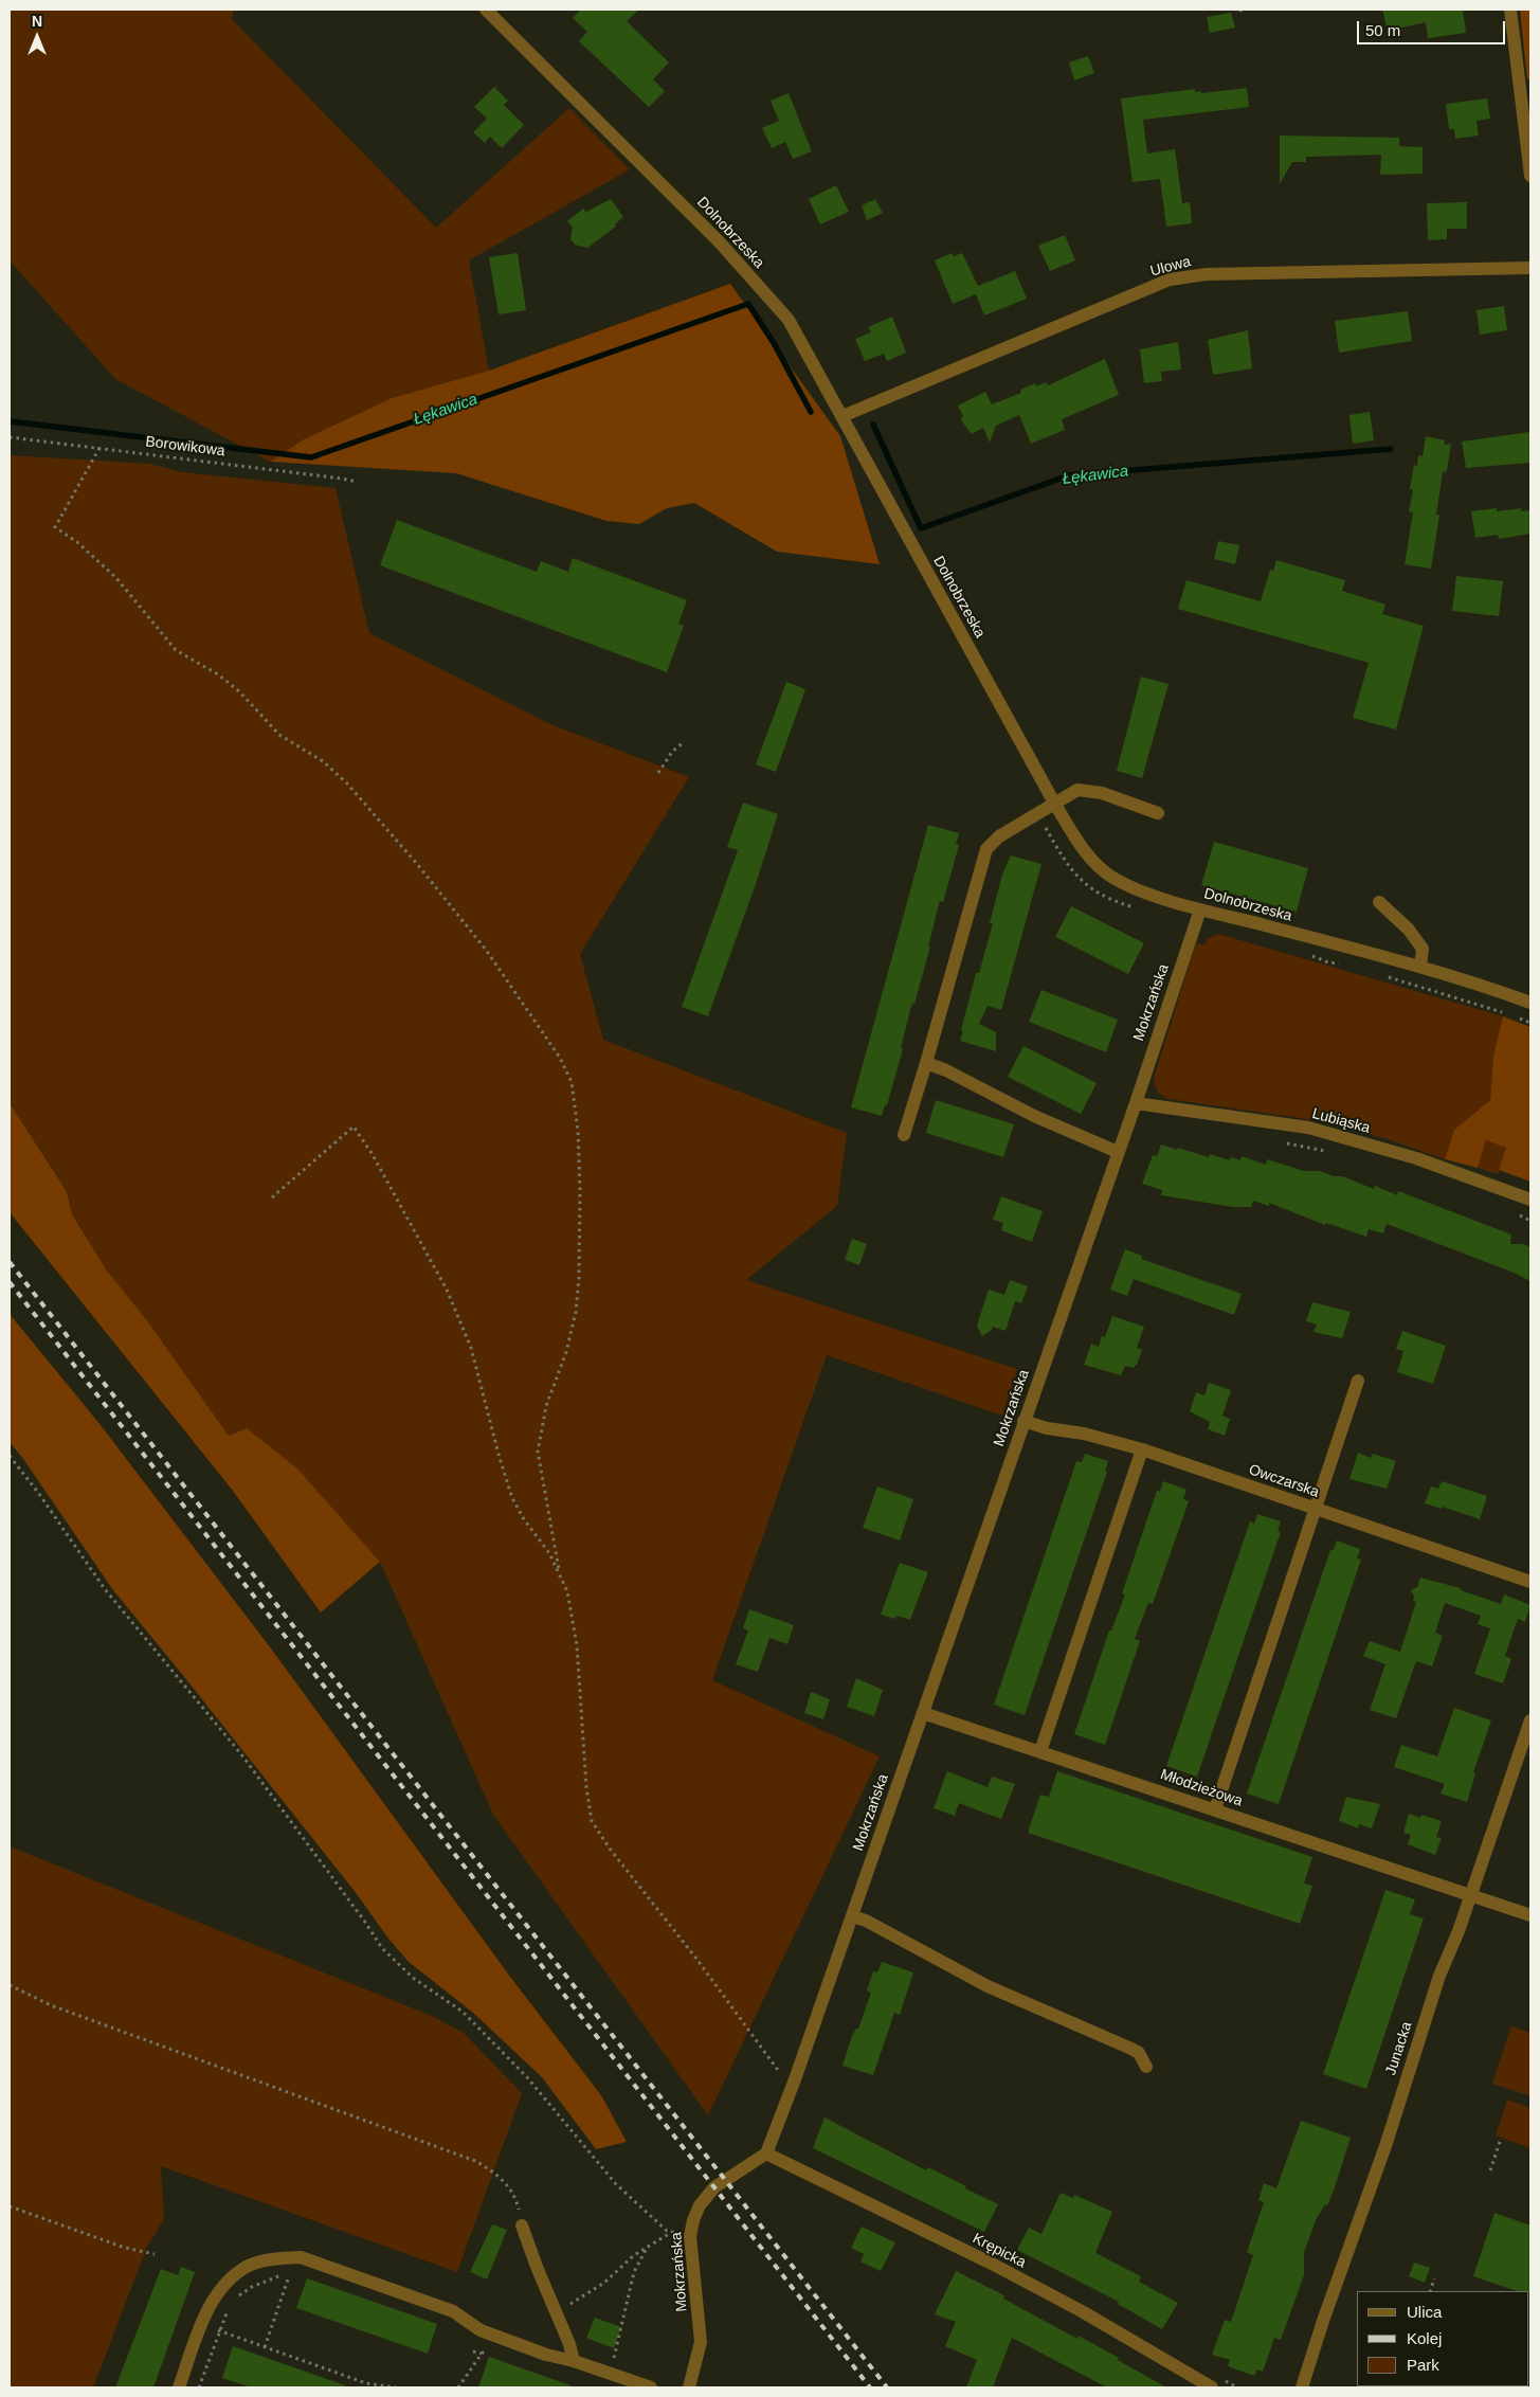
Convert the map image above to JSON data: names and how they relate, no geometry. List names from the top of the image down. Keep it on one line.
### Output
{"streets":{"street":["Dolnobrzeska","Ulowa","Mokrzańska","Lubiąska","Owczarska","Młodzieżowa","Junacka","Krępicka"],"path":["Borowikowa"]},"crossings":[["Dolnobrzeska","Ulowa"],["Dolnobrzeska","Mokrzańska"],["Mokrzańska","Lubiąska"],["Mokrzańska","Owczarska"],["Mokrzańska","Młodzieżowa"],["Mokrzańska","Krępicka"],["Młodzieżowa","Junacka"]],"water":["Łękawica"],"legend":["Ulica","Kolej","Park"],"scale_bar":"50 m","north":"top"}
